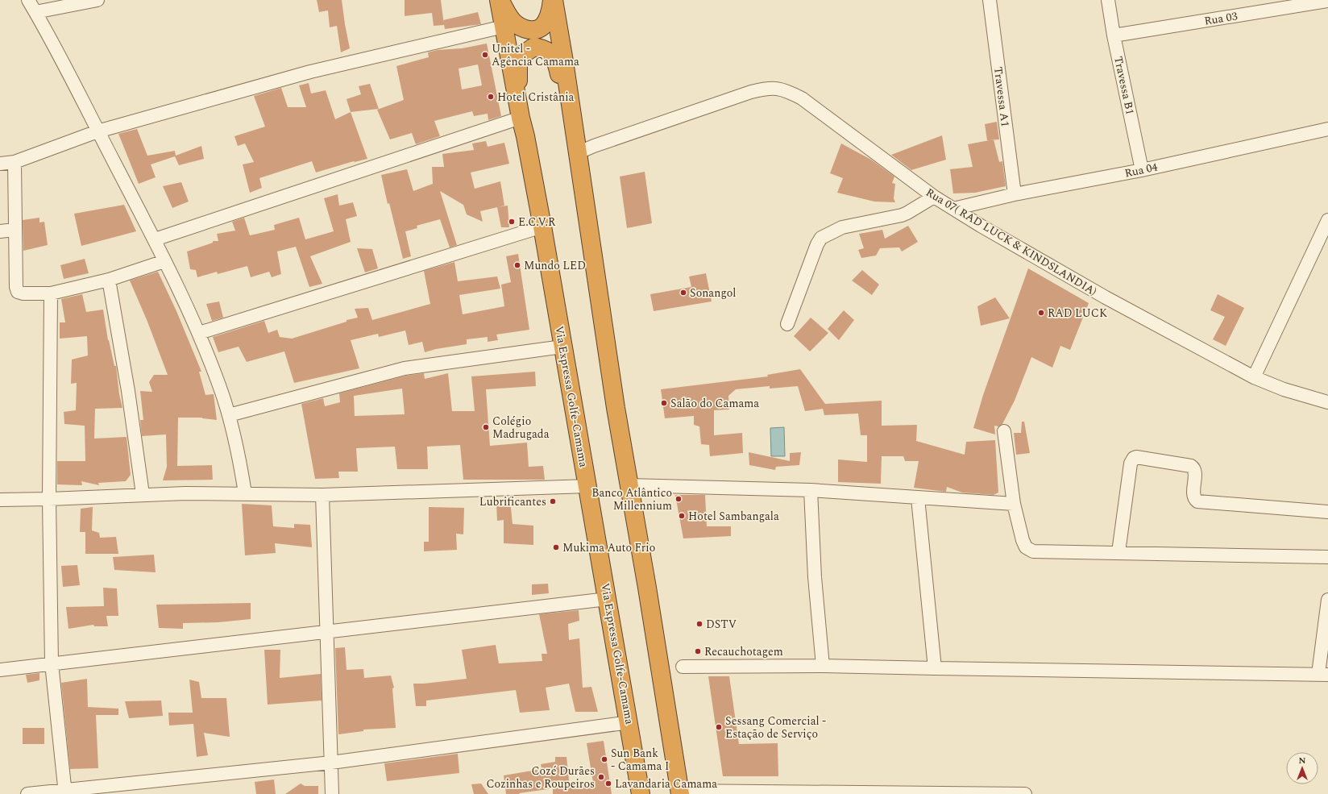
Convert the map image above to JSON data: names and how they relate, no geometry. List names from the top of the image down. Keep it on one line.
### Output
{"streets":{"highway":["Via Expressa Golfe-Camama"],"street":["Rua 03","Travessa B1","Travessa A1","Rua 04","Rua 07( RAD LUCK & KINDSLANDIA)"]},"crossings":[["Rua 03","Travessa B1"],["Travessa B1","Rua 04"],["Travessa A1","Rua 04"],["Rua 04","Rua 07( RAD LUCK & KINDSLANDIA)"]],"places":["Unitel - Agência Camama","Hotel Cristânia","E.C.V.R","Mundo LED","Sonangol","RAD LUCK","Salão do Camama","Colégio Madrugada","Banco Atlântico Millennium","Lubrificantes","Hotel Sambangala","Mukima Auto Frio","DSTV","Recauchotagem","Sessang Comercial - Estação de Serviço","Sun Bank - Camama I","Cozé Durães Cozinhas e Roupeiros","Lavandaria Camama"],"north":"top"}
